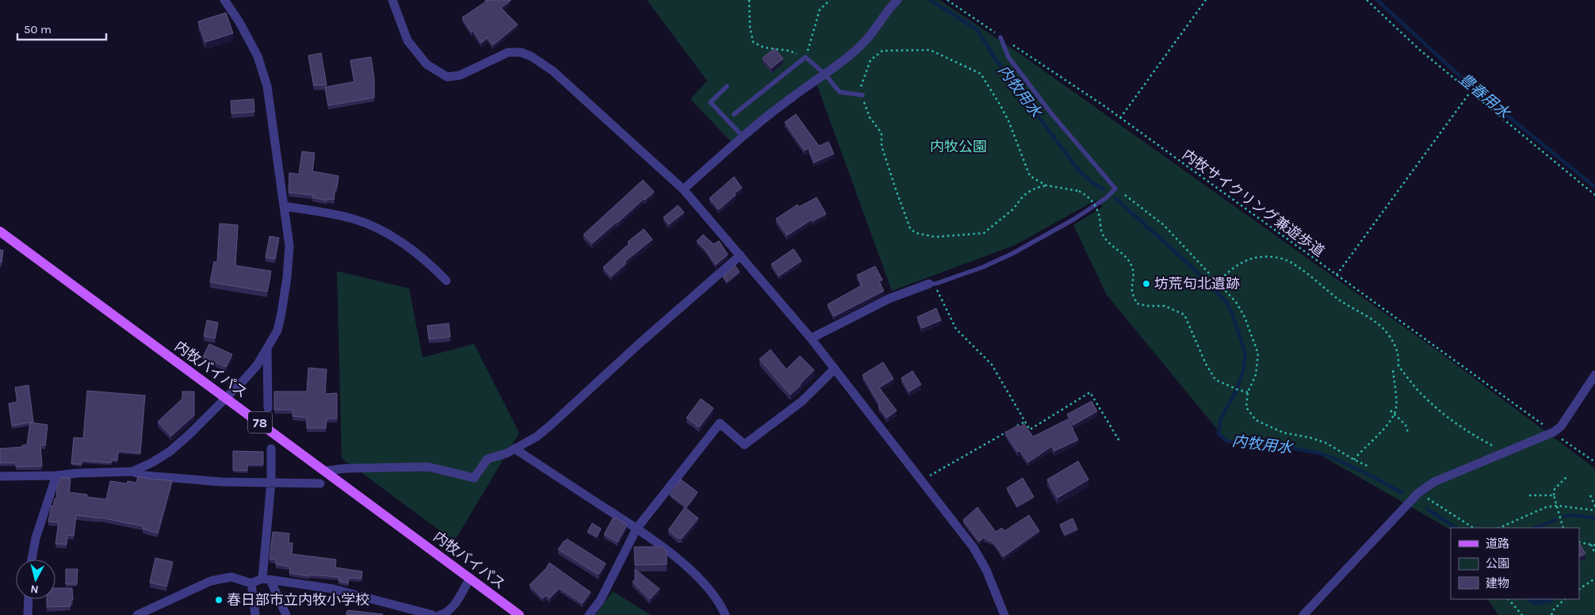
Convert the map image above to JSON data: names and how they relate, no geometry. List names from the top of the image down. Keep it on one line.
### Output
{"streets":{"main road":["内牧バイパス","78"],"path":["内牧サイクリング兼遊歩道"]},"water":["内牧用水","豊春用水"],"parks":["内牧公園"],"places":["坊荒句北遺跡","春日部市立内牧小学校"],"legend":["道路","公園","建物"],"scale_bar":"50 m","north":"bottom"}
